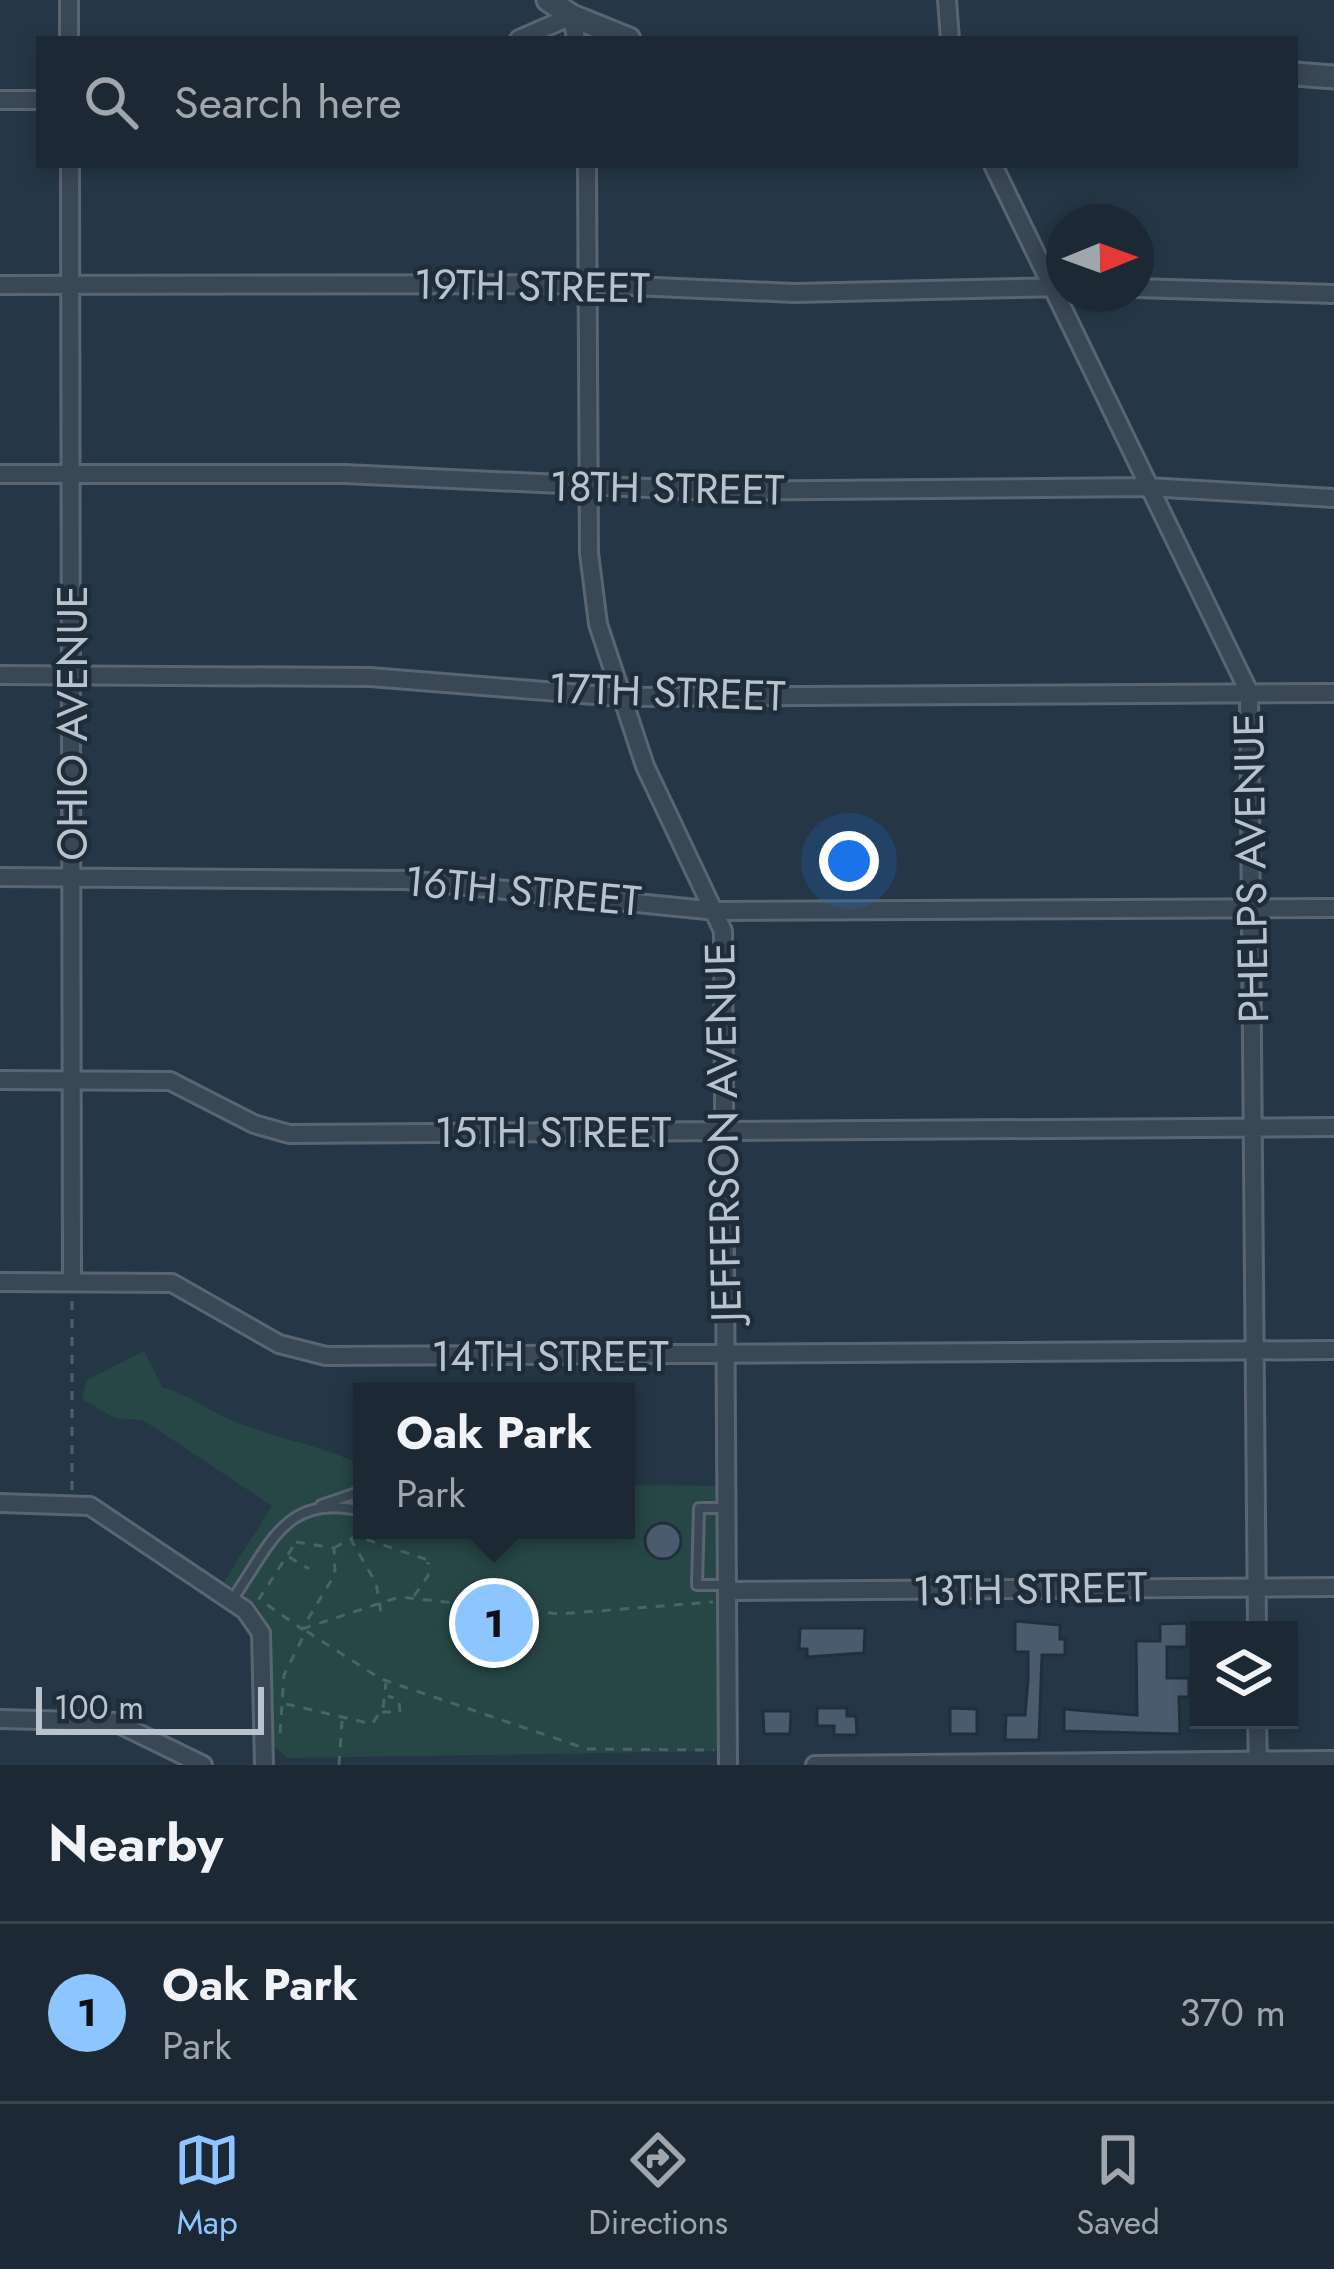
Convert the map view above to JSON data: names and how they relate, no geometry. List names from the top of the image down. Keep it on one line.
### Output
{"streets":{"street":["19TH STREET","18TH STREET","17TH STREET","OHIO AVENUE","PHELPS AVENUE","16TH STREET","15TH STREET","JEFFERSON AVENUE","14TH STREET","13TH STREET"]},"crossings":[["19TH STREET","OHIO AVENUE"],["19TH STREET","JEFFERSON AVENUE"],["18TH STREET","OHIO AVENUE"],["18TH STREET","PHELPS AVENUE"],["18TH STREET","JEFFERSON AVENUE"],["17TH STREET","OHIO AVENUE"],["17TH STREET","PHELPS AVENUE"],["17TH STREET","JEFFERSON AVENUE"],["OHIO AVENUE","16TH STREET"],["OHIO AVENUE","15TH STREET"],["OHIO AVENUE","14TH STREET"],["PHELPS AVENUE","16TH STREET"],["PHELPS AVENUE","15TH STREET"],["PHELPS AVENUE","14TH STREET"],["PHELPS AVENUE","13TH STREET"],["16TH STREET","JEFFERSON AVENUE"],["15TH STREET","JEFFERSON AVENUE"],["JEFFERSON AVENUE","14TH STREET"],["JEFFERSON AVENUE","13TH STREET"]],"scale_bar":"100 m","north":"right","page":{"search":"Search here","popup":["Oak Park","Park"],"pins":"1","scale":"100 m","heading":"Nearby","list":[{"mark":"1","name":"Oak Park","note":"Park","value":"370 m"}],"nav":["Map","Directions","Saved"]}}
